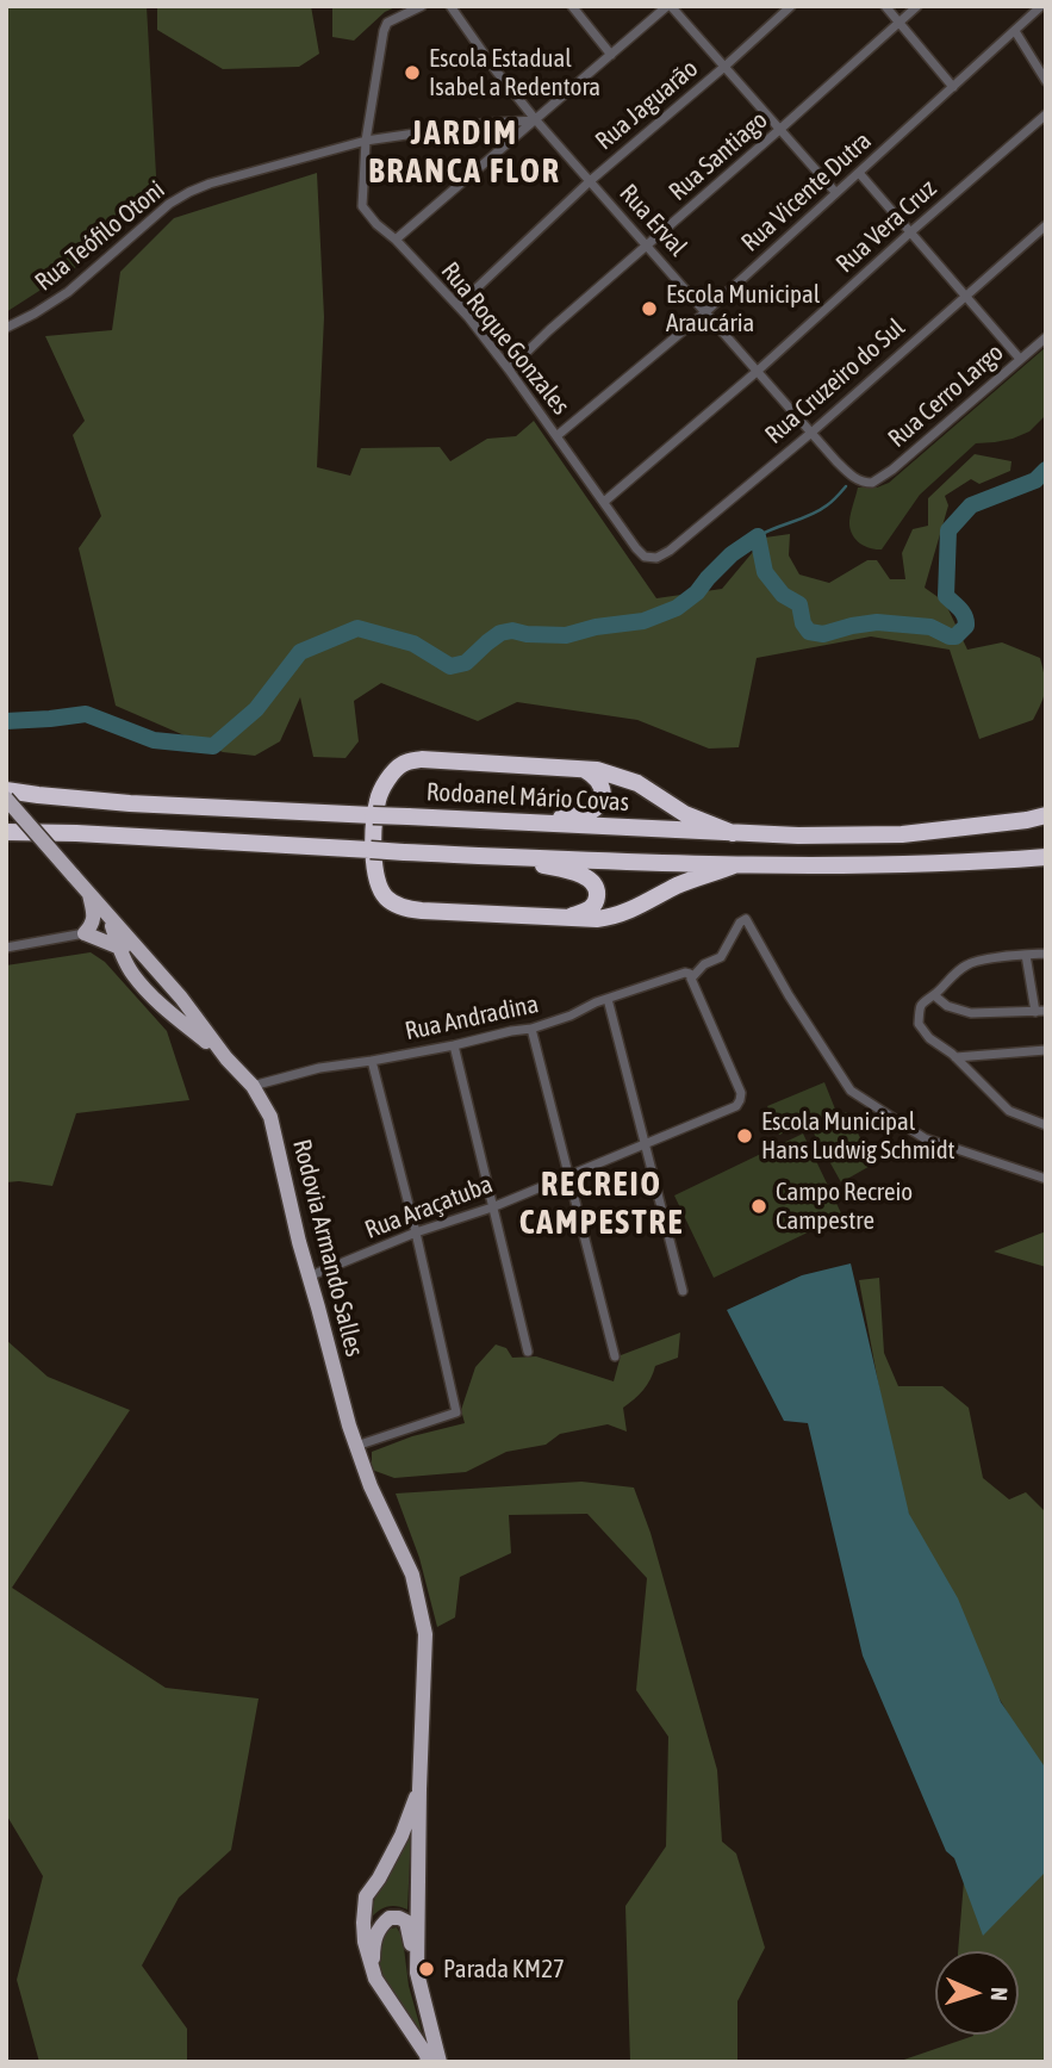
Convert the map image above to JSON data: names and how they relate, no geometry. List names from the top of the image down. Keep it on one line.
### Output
{"streets":{"highway":["Rodoanel Mário Covas"],"main road":["Rodovia Armando Salles"],"street":["Rua Jaguarão","Rua Santiago","Rua Vicente Dutra","Rua Erval","Rua Vera Cruz","Rua Teófilo Otoni","Rua Roque Gonzales","Rua Cruzeiro do Sul","Rua Cerro Largo","Rua Andradina","Rua Araçatuba"]},"crossings":[["Rua Jaguarão","Rua Erval"],["Rua Jaguarão","Rua Roque Gonzales"],["Rua Santiago","Rua Erval"],["Rua Santiago","Rua Roque Gonzales"],["Rua Vicente Dutra","Rua Erval"],["Rua Vicente Dutra","Rua Roque Gonzales"],["Rua Erval","Rua Vera Cruz"],["Rua Erval","Rua Teófilo Otoni"],["Rua Erval","Rua Cruzeiro do Sul"],["Rua Erval","Rua Cerro Largo"],["Rua Vera Cruz","Rua Roque Gonzales"],["Rua Teófilo Otoni","Rua Roque Gonzales"],["Rua Roque Gonzales","Rua Cruzeiro do Sul"],["Rua Andradina","Rua Araçatuba"],["Rua Andradina","Rodovia Armando Salles"],["Rua Araçatuba","Rodovia Armando Salles"]],"districts":["JARDIM BRANCA FLOR","RECREIO CAMPESTRE"],"places":["Escola Estadual Isabel a Redentora","Escola Municipal Araucária","Escola Municipal Hans Ludwig Schmidt","Campo Recreio Campestre","Parada KM27"],"north":"right"}
